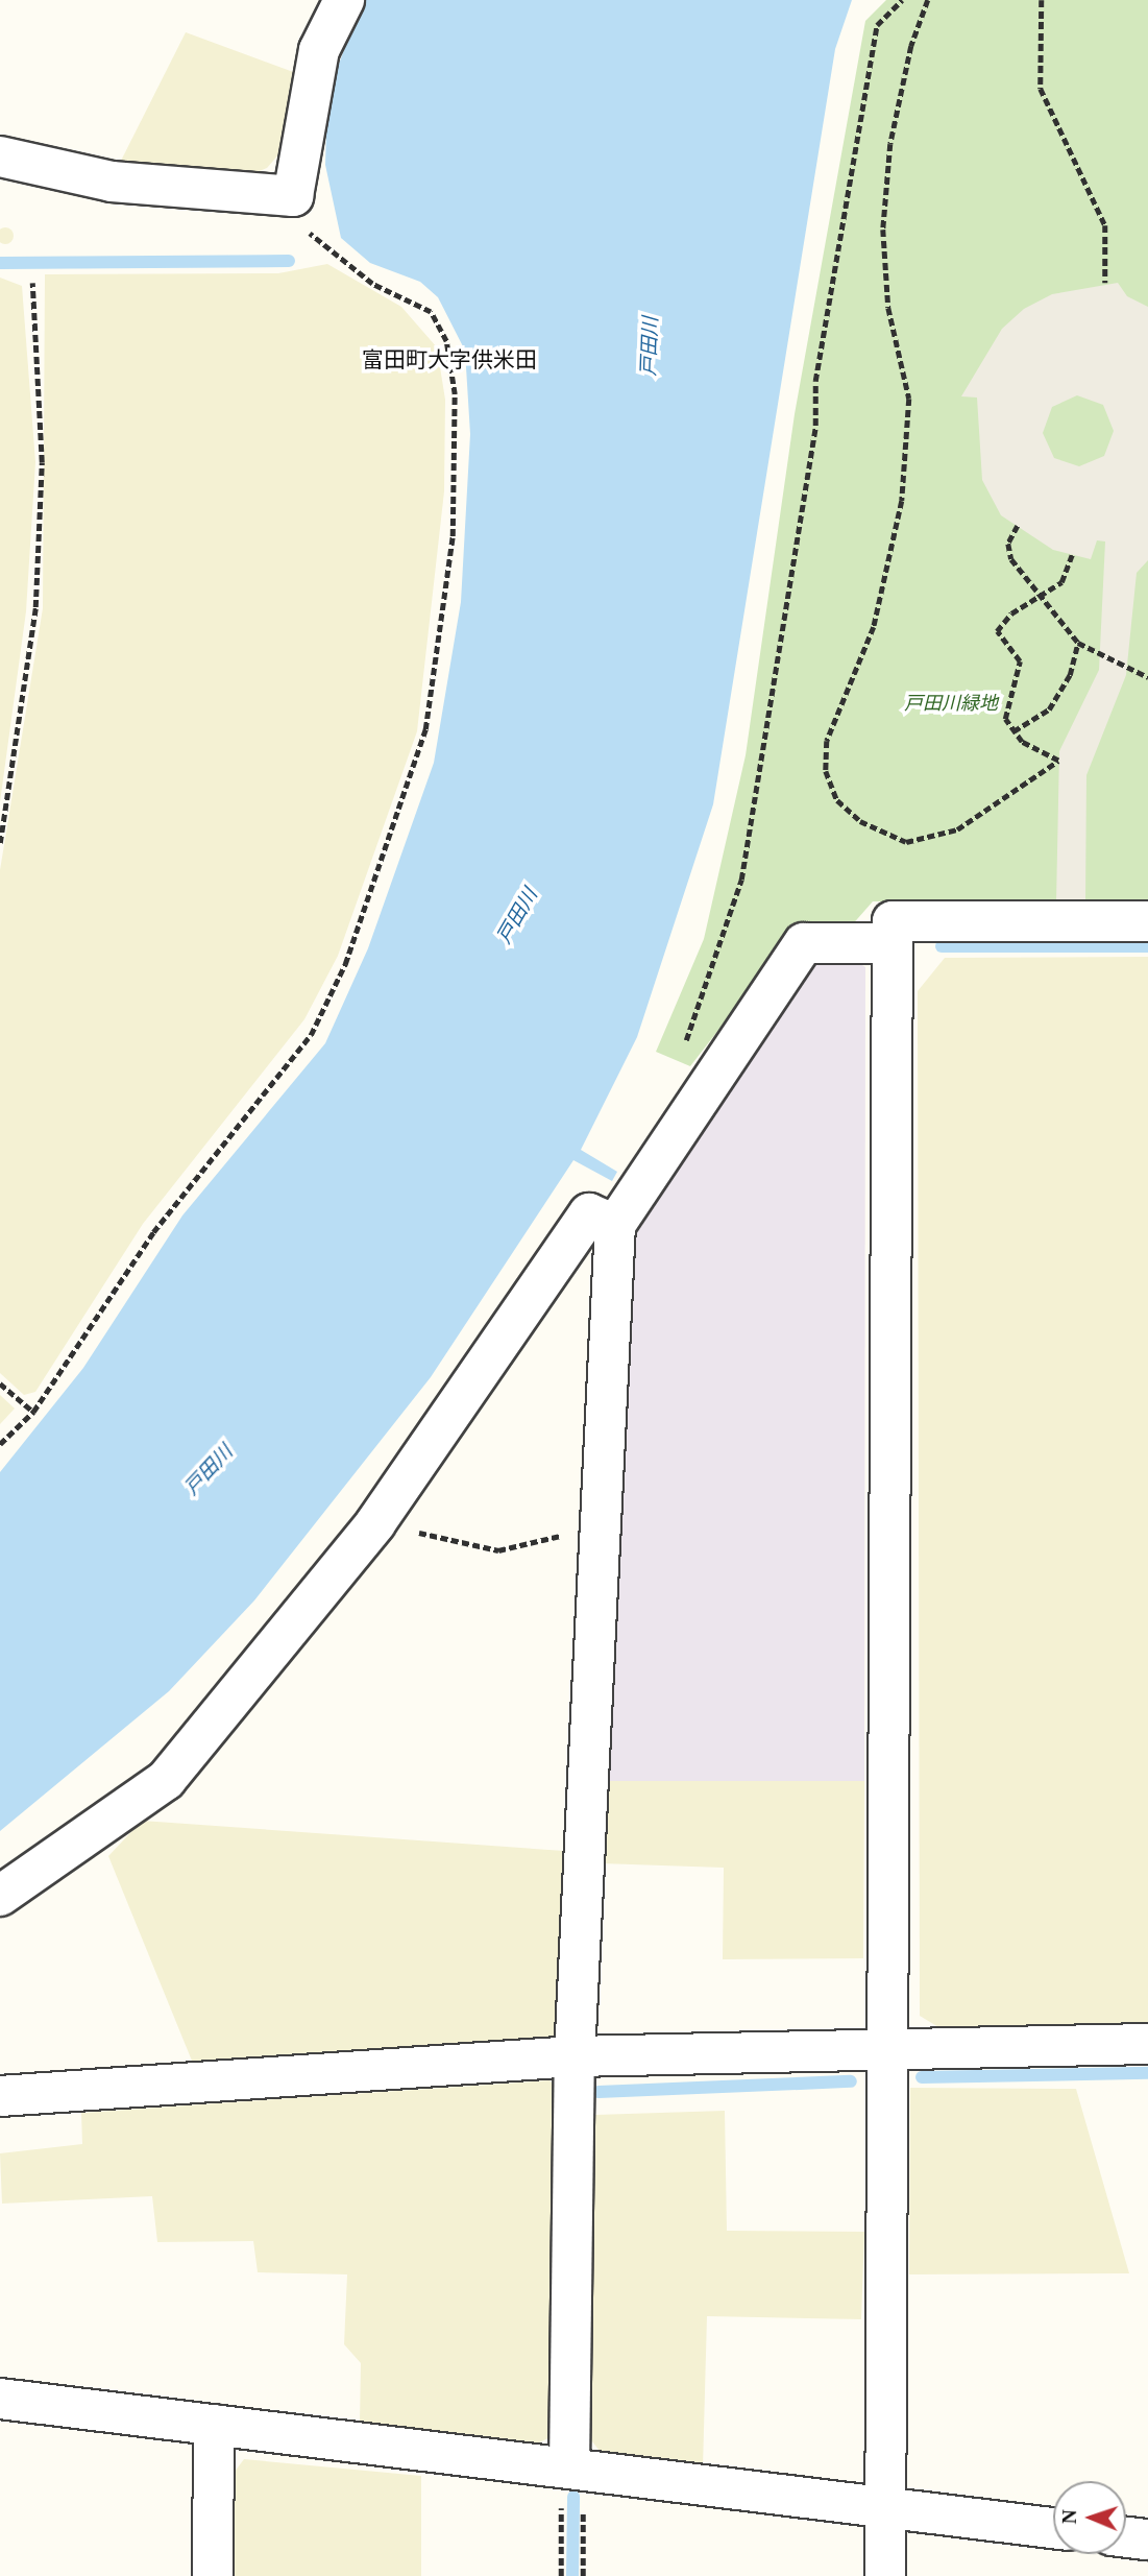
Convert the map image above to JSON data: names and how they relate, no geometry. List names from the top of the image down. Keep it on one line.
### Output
{"districts":["富田町大字供米田"],"water":["戸田川"],"parks":["戸田川緑地"],"north":"left"}
